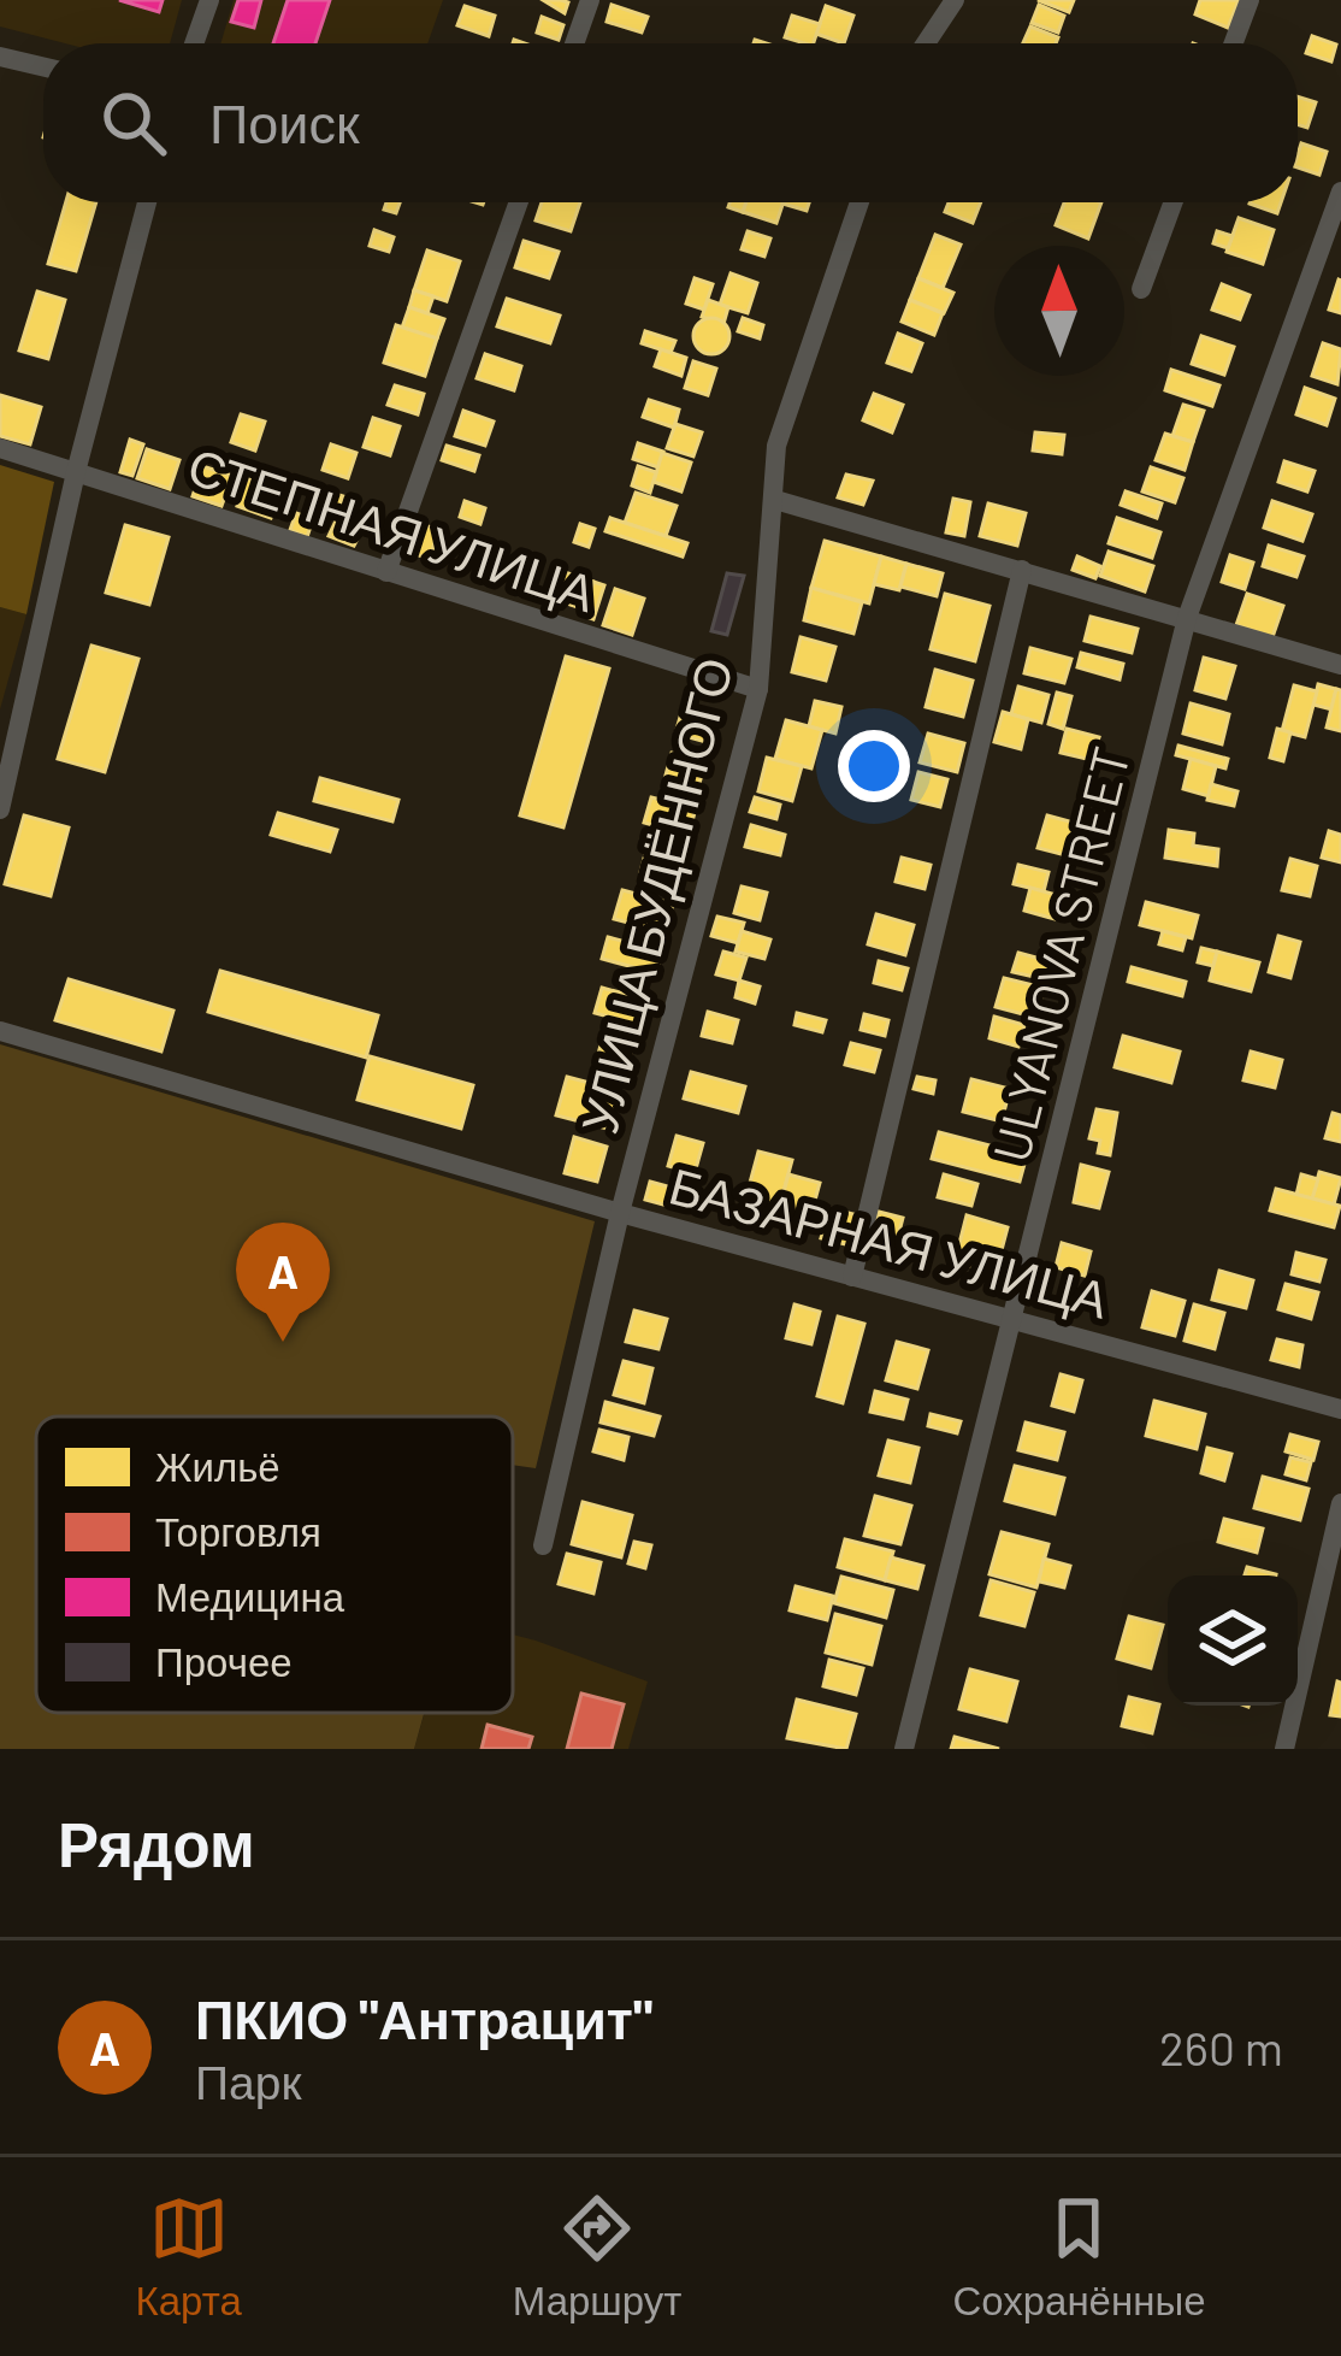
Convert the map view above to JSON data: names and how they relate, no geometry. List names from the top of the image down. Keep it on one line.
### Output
{"streets":{"street":["СТЕПНАЯ УЛИЦА","УЛИЦА БУДЁННОГО","ULYANOVA STREET","БАЗАРНАЯ УЛИЦА"]},"crossings":[["СТЕПНАЯ УЛИЦА","УЛИЦА БУДЁННОГО"],["УЛИЦА БУДЁННОГО","БАЗАРНАЯ УЛИЦА"],["ULYANOVA STREET","БАЗАРНАЯ УЛИЦА"]],"legend":["Жильё","Торговля","Медицина","Прочее"],"north":"top","page":{"search":"Поиск","pins":"A","heading":"Рядом","list":[{"mark":"A","name":"ПКИО \"Антрацит\"","note":"Парк","value":"260 m"}],"nav":["Карта","Маршрут","Сохранённые"]}}
